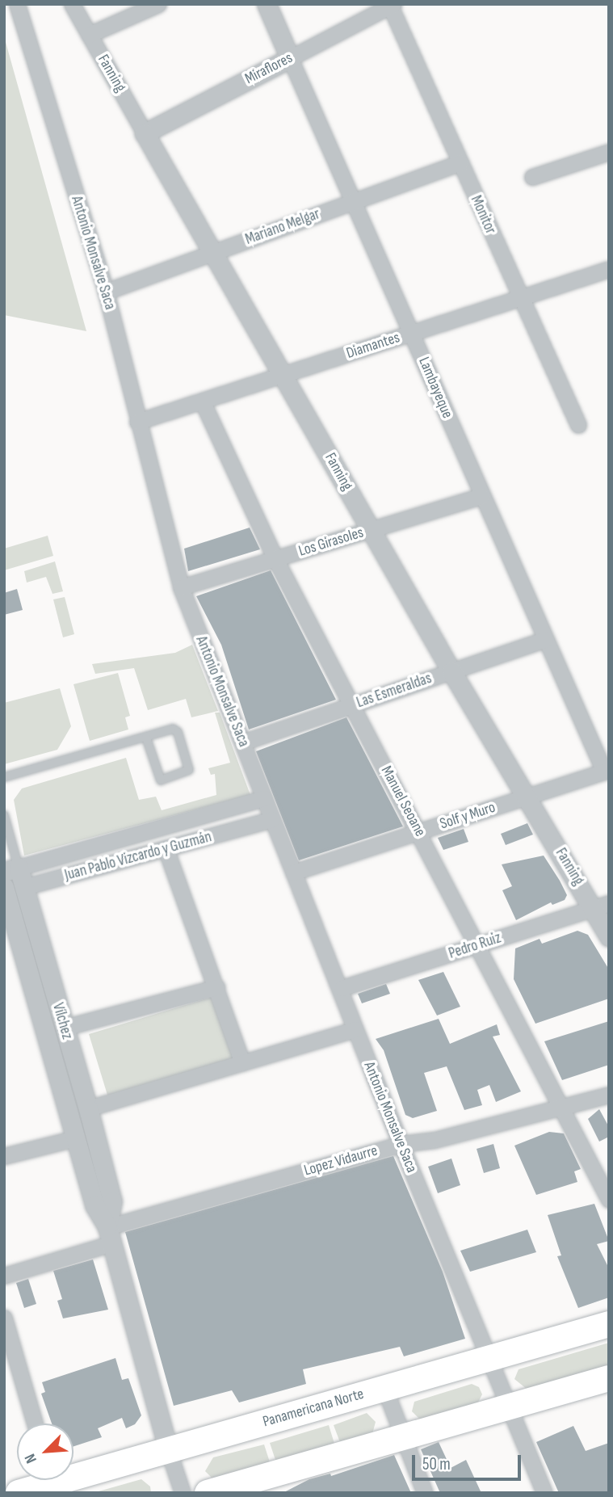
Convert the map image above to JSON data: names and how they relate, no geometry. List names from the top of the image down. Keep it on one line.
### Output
{"streets":{"highway":["Panamericana Norte"],"street":["Miraflores","Fanning","Monitor","Mariano Melgar","Antonio Monsalve Saca","Diamantes","Lambayeque","Los Girasoles","Las Esmeraldas","Manuel Seoane","Solf y Muro","Juan Pablo Vizcardo y Guzmán","Pedro Ruiz","Vílchez","Lopez Vidaurre"]},"crossings":[["Miraflores","Fanning"],["Miraflores","Monitor"],["Miraflores","Lambayeque"],["Fanning","Mariano Melgar"],["Fanning","Diamantes"],["Fanning","Los Girasoles"],["Fanning","Las Esmeraldas"],["Fanning","Solf y Muro"],["Fanning","Pedro Ruiz"],["Monitor","Mariano Melgar"],["Monitor","Diamantes"],["Mariano Melgar","Antonio Monsalve Saca"],["Mariano Melgar","Lambayeque"],["Antonio Monsalve Saca","Diamantes"],["Antonio Monsalve Saca","Los Girasoles"],["Antonio Monsalve Saca","Las Esmeraldas"],["Antonio Monsalve Saca","Solf y Muro"],["Antonio Monsalve Saca","Juan Pablo Vizcardo y Guzmán"],["Antonio Monsalve Saca","Pedro Ruiz"],["Antonio Monsalve Saca","Lopez Vidaurre"],["Antonio Monsalve Saca","Panamericana Norte"],["Diamantes","Lambayeque"],["Diamantes","Manuel Seoane"],["Lambayeque","Los Girasoles"],["Lambayeque","Las Esmeraldas"],["Lambayeque","Solf y Muro"],["Los Girasoles","Manuel Seoane"],["Las Esmeraldas","Manuel Seoane"],["Manuel Seoane","Solf y Muro"],["Manuel Seoane","Pedro Ruiz"],["Manuel Seoane","Lopez Vidaurre"],["Juan Pablo Vizcardo y Guzmán","Vílchez"],["Vílchez","Lopez Vidaurre"],["Vílchez","Panamericana Norte"]],"scale_bar":"50 m","north":"bottom left"}
